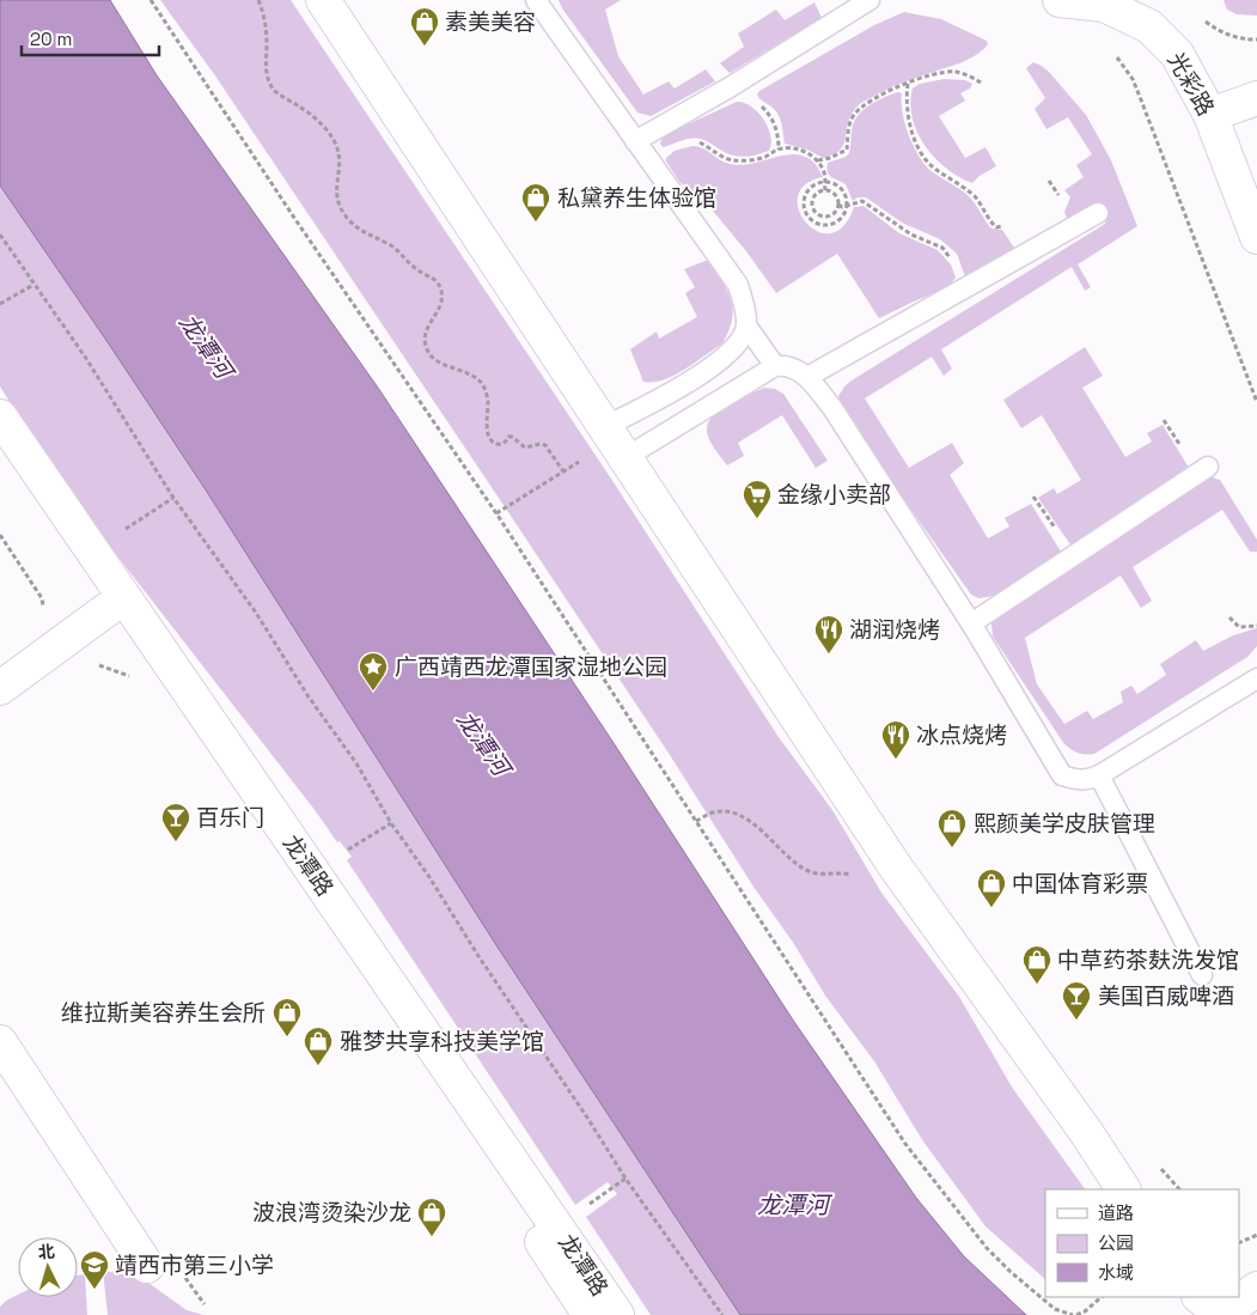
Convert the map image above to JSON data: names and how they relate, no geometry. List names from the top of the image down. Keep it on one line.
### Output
{"streets":{"street":["光彩路","龙潭路"]},"water":["龙潭河"],"places":{"shop":["素美美容","私黛养生体验馆","熙颜美学皮肤管理","中国体育彩票","中草药茶麸洗发馆","维拉斯美容养生会所","雅梦共享科技美学馆","波浪湾烫染沙龙"],"supermarket":["金缘小卖部"],"restaurant":["湖润烧烤","冰点烧烤"],"place":["广西靖西龙潭国家湿地公园"],"bar":["百乐门","美国百威啤酒"],"school or university":["靖西市第三小学"]},"legend":["道路","公园","水域"],"scale_bar":"20 m","north":"top"}
